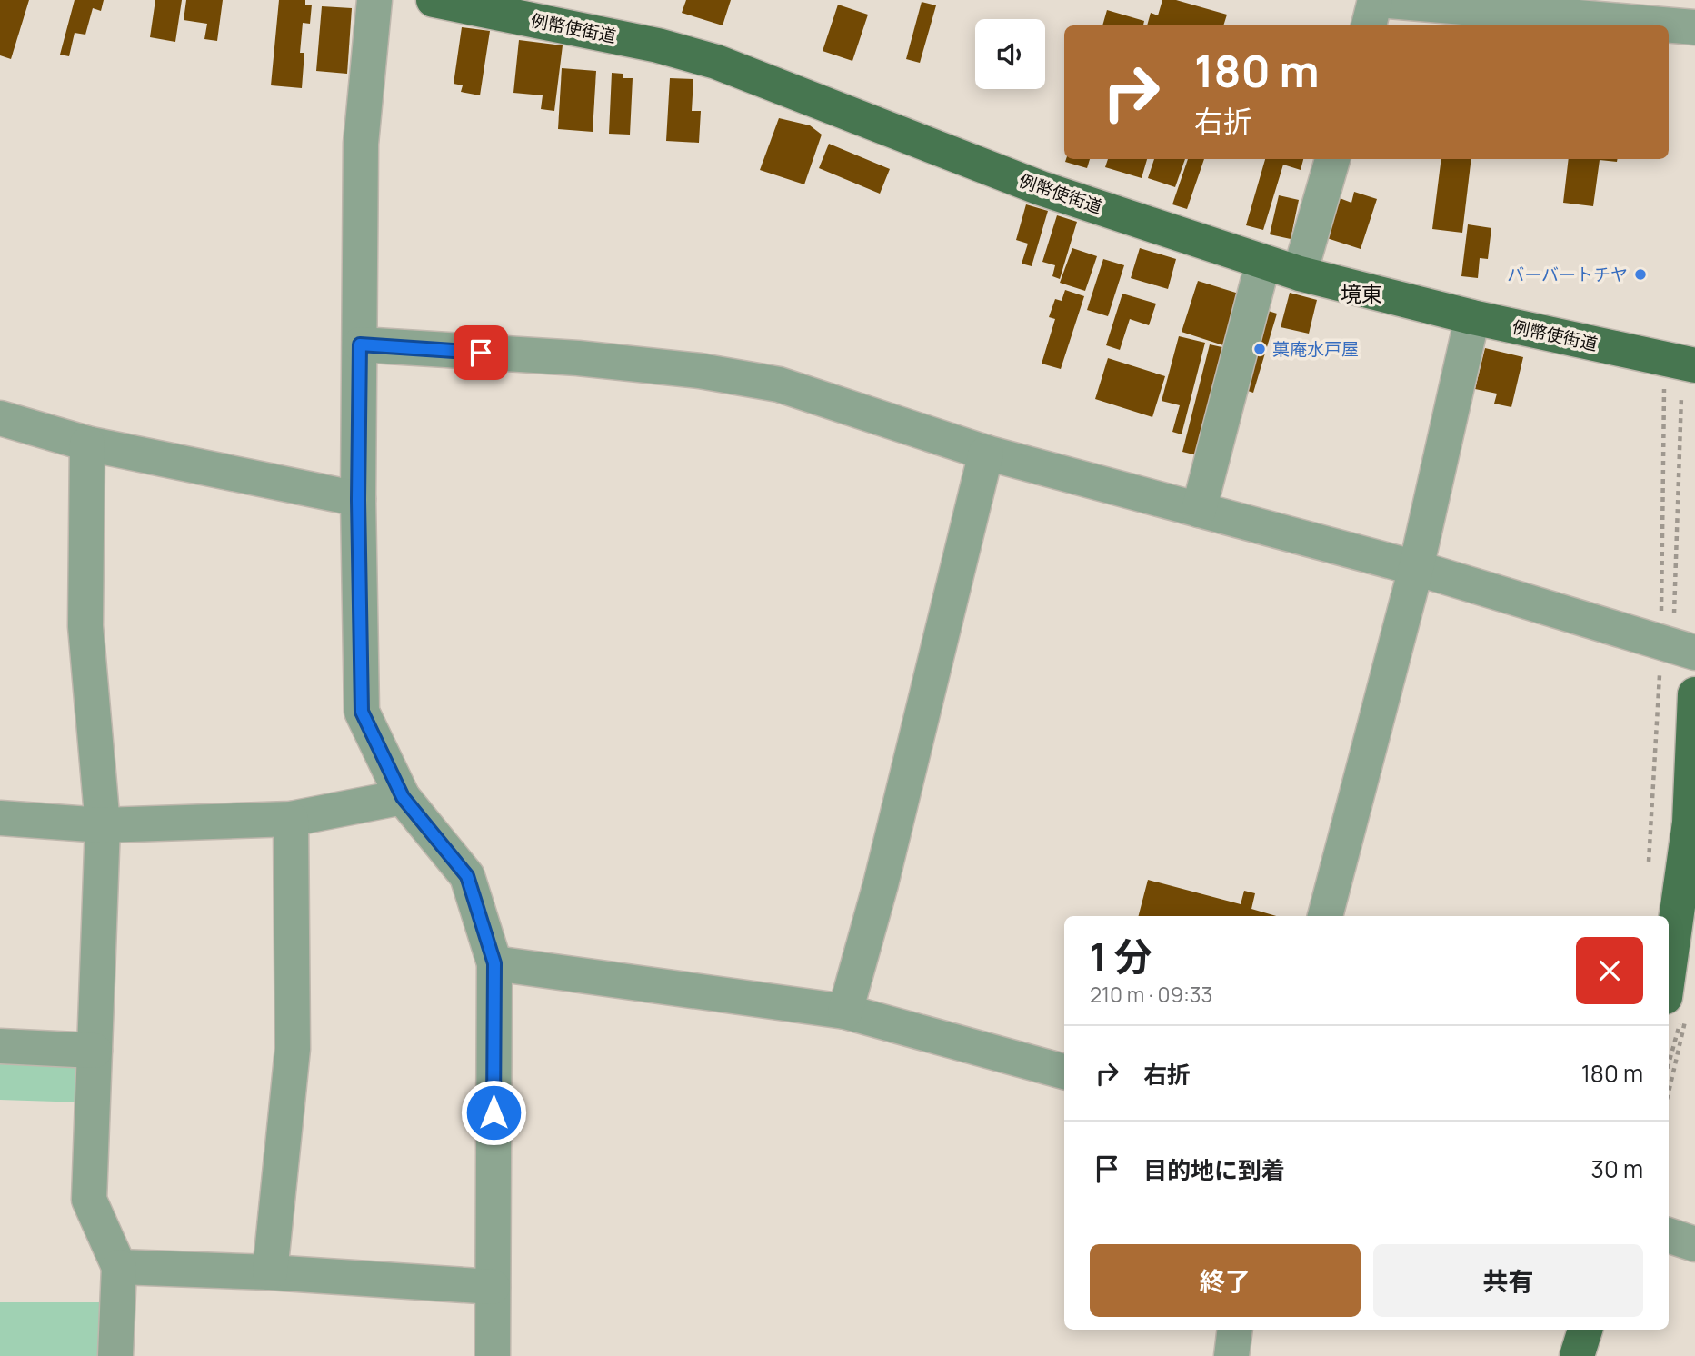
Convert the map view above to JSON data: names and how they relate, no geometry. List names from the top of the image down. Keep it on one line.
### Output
{"streets":{"main road":["例幣使街道"]},"districts":["境東"],"places":["バーバートチヤ","菓庵水戸屋"],"page":{"turn":["180 m","右折"],"heading":["1 分","210 m · 09:33"],"list":[{"name":"右折","value":"180 m"},{"name":"目的地に到着","value":"30 m"}],"buttons":["終了","共有"]}}
